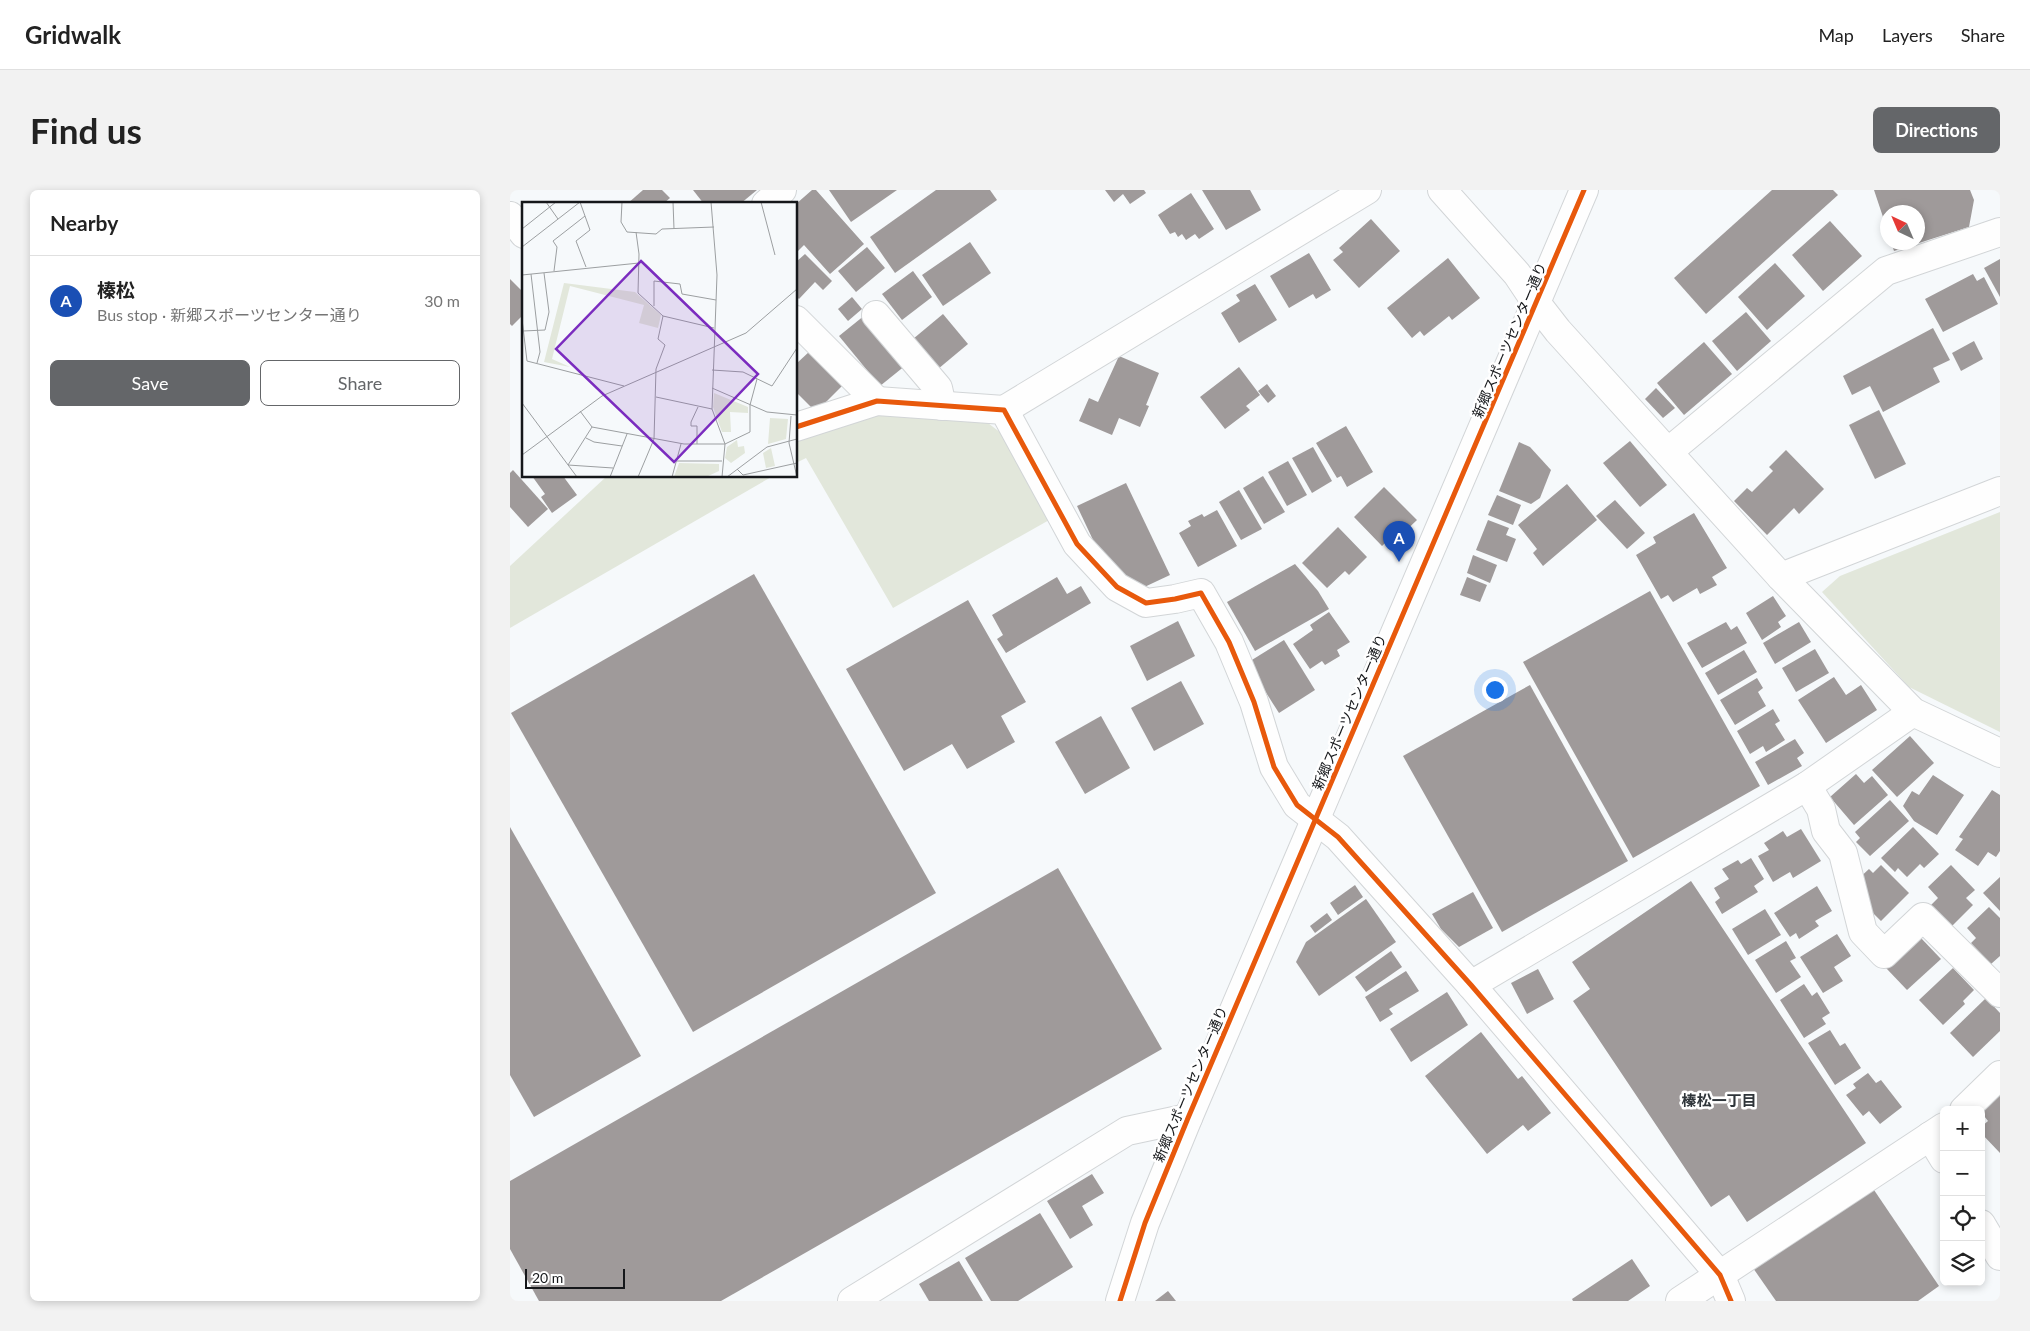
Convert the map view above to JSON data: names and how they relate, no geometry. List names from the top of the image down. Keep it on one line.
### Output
{"streets":{"street":["新郷スポーツセンター通り"]},"districts":["榛松一丁目"],"scale_bar":"20 m","north":"top left","page":{"header":"Gridwalk","nav":["Map","Layers","Share"],"buttons":["Directions",["Save","Share"]],"title":"Find us","heading":"Nearby","list":[{"mark":"A","name":"榛松","note":"Bus stop · 新郷スポーツセンター通り","value":"30 m"}],"pins":"A","map_buttons":["+","−"],"scale":"20 m"}}
